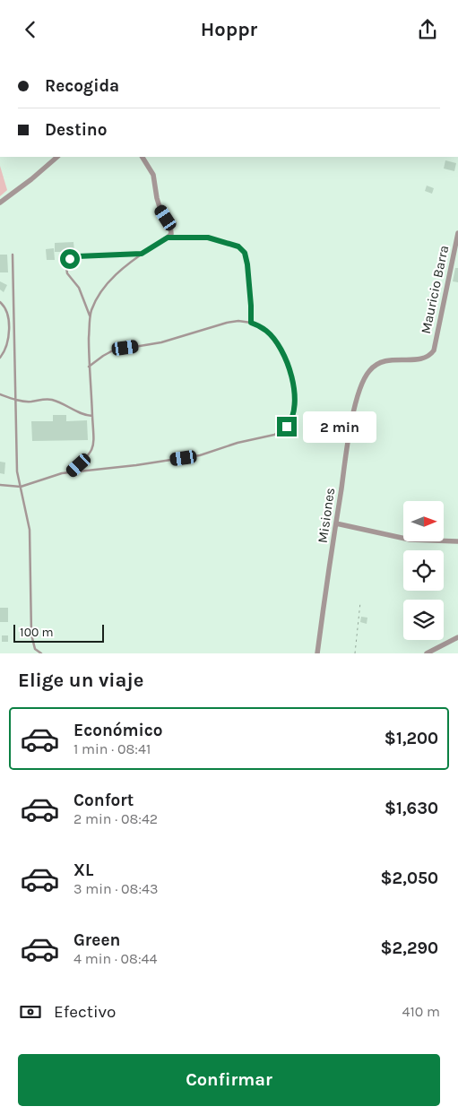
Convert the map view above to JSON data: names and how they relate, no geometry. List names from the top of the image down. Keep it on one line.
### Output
{"streets":{"street":["Mauricio Barra","Misiones"]},"crossings":[["Mauricio Barra","Misiones"]],"scale_bar":"100 m","north":"right","page":{"header":"Hoppr","banner":["Recogida","Destino"],"bubble":"2 min","scale":"100 m","heading":"Elige un viaje","list":[{"name":"Económico","note":"1 min · 08:41","value":"$1,200"},{"name":"Confort","note":"2 min · 08:42","value":"$1,630"},{"name":"XL","note":"3 min · 08:43","value":"$2,050"},{"name":"Green","note":"4 min · 08:44","value":"$2,290"}],"pay":["Efectivo","410 m"],"buttons":"Confirmar"}}
